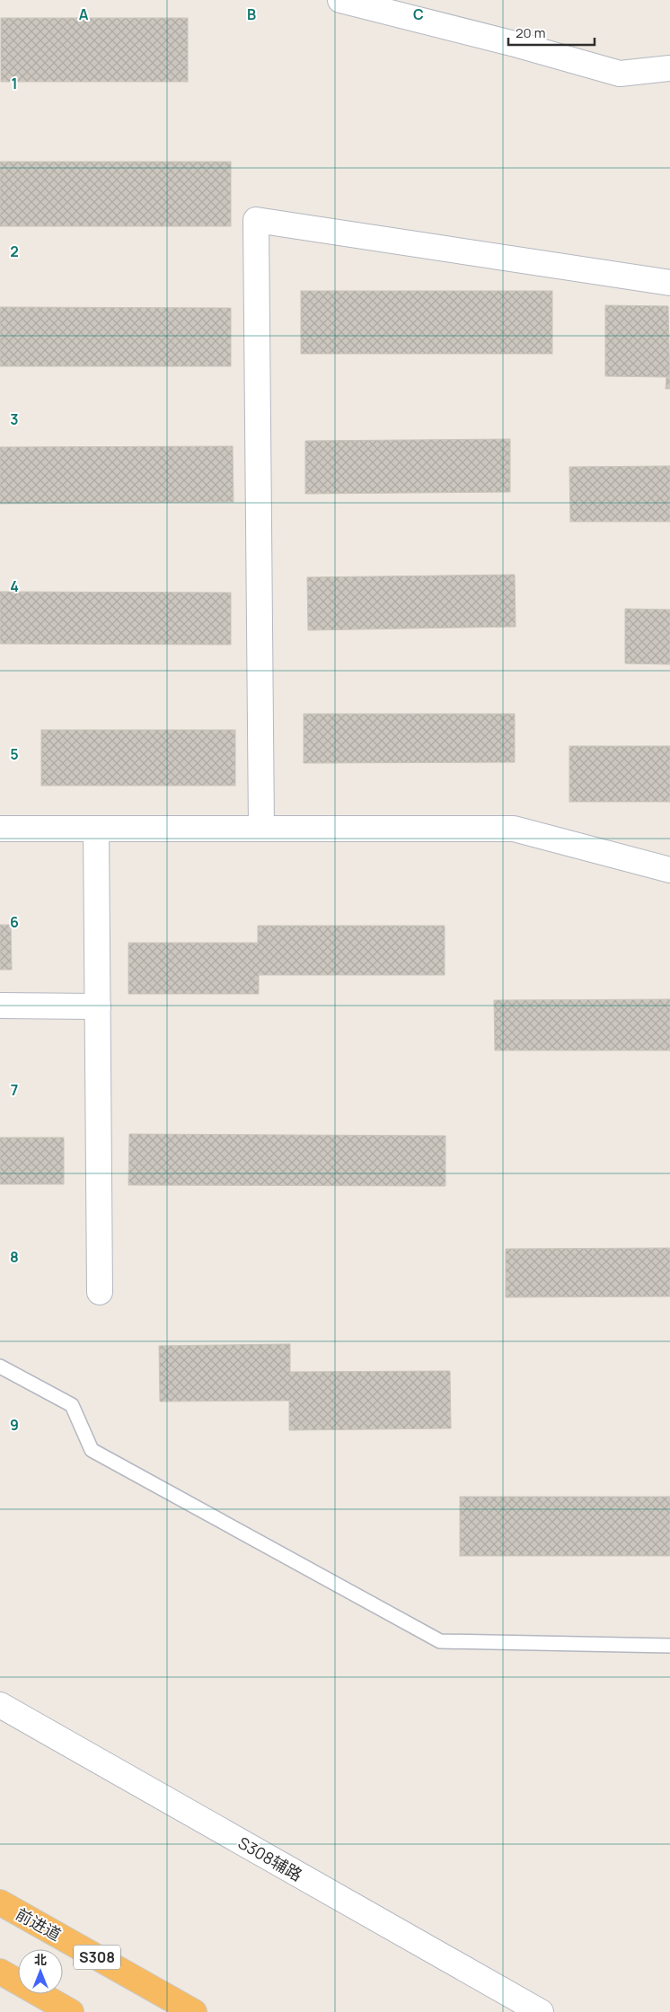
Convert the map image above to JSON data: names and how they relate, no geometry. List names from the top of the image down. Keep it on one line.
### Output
{"streets":{"highway":["前进道","S308"],"street":["S308辅路"]},"scale_bar":"20 m","north":"top","grid":{"columns":["A","B","C"],"rows":["1","2","3","4","5","6","7","8","9"]}}
